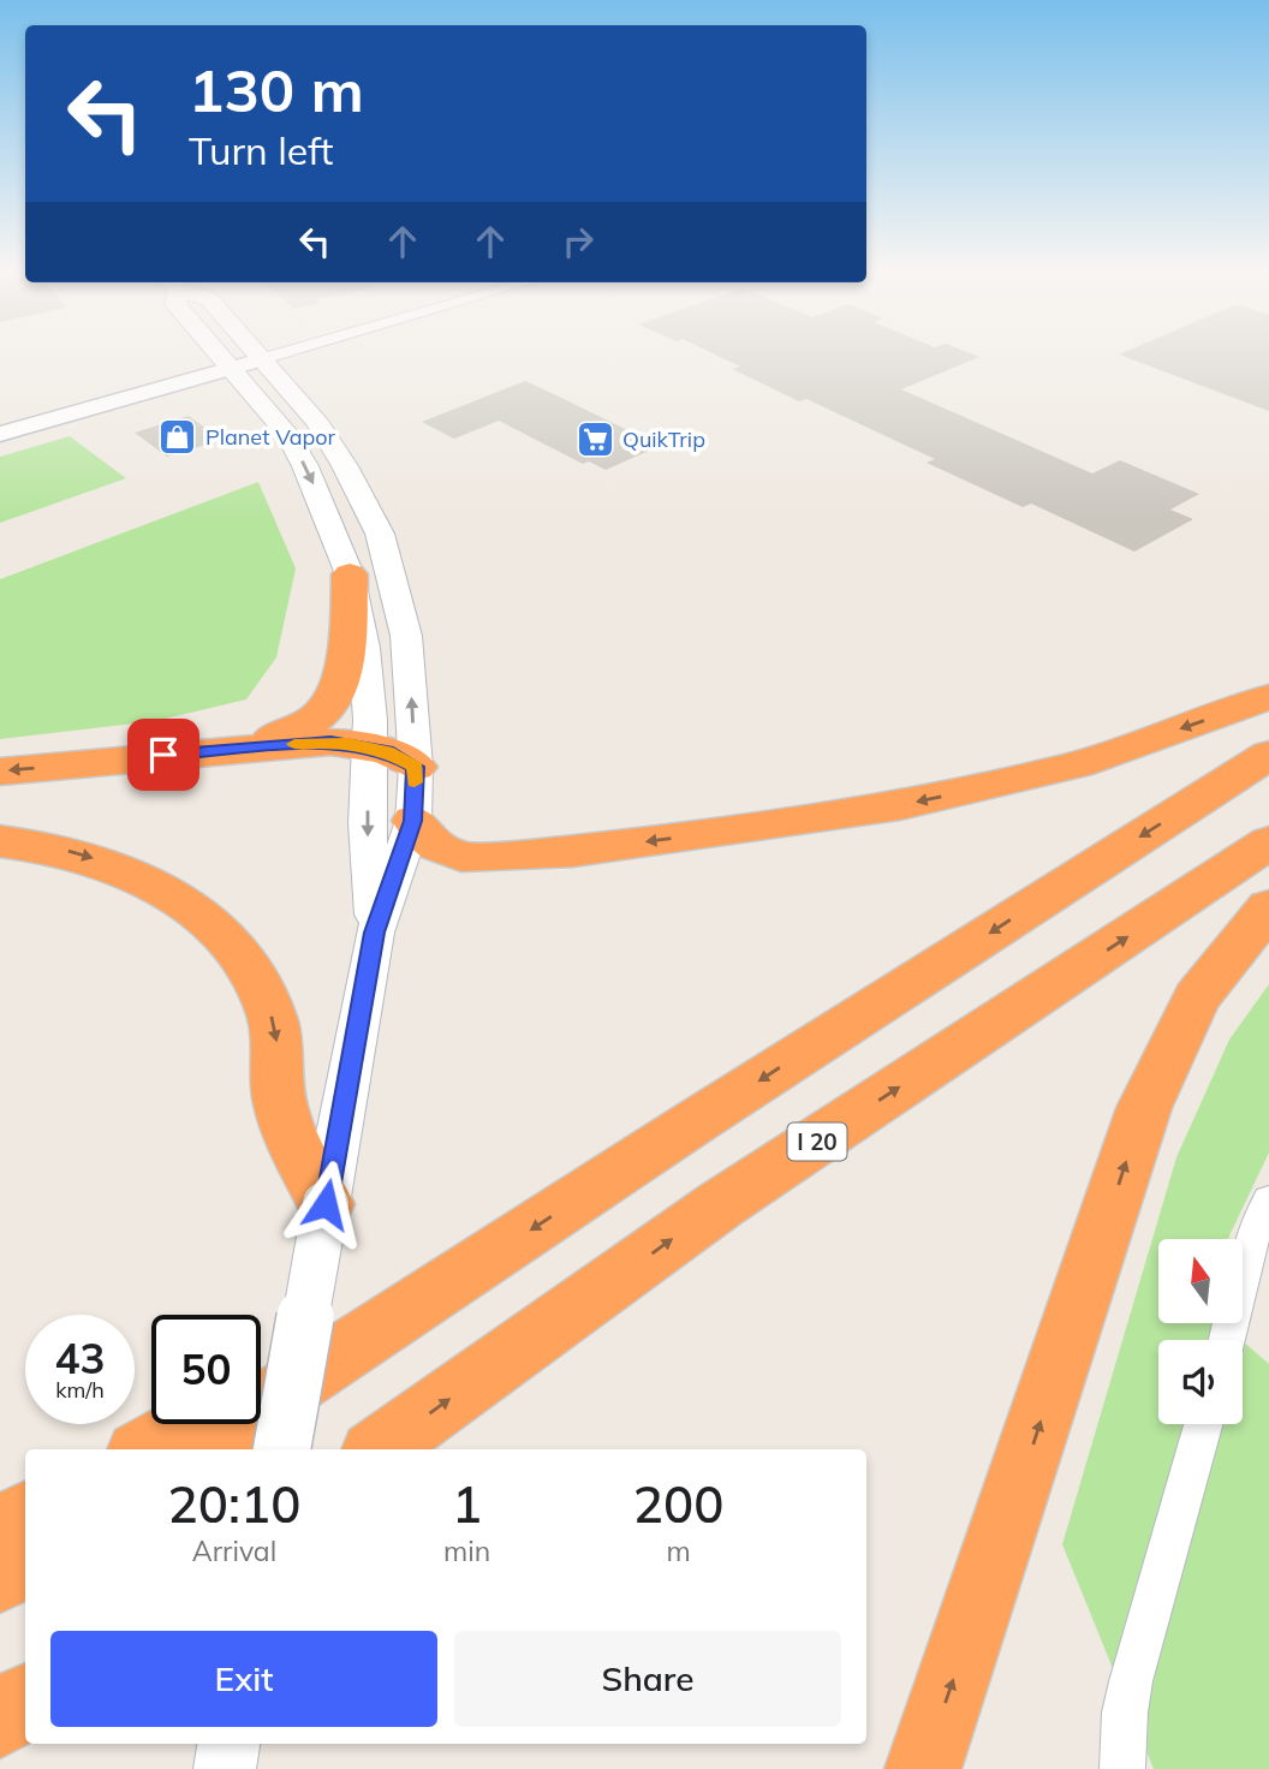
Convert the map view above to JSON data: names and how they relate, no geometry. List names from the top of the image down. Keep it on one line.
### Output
{"streets":{"highway":["I 20"]},"places":{"shop":["Planet Vapor"],"supermarket":["QuikTrip"]},"north":"top","page":{"turn":["130 m","Turn left"],"speed":"43 km/h","limit":"50","eta":["20:10","Arrival","1","min","200","m"],"buttons":["Exit","Share"]}}
